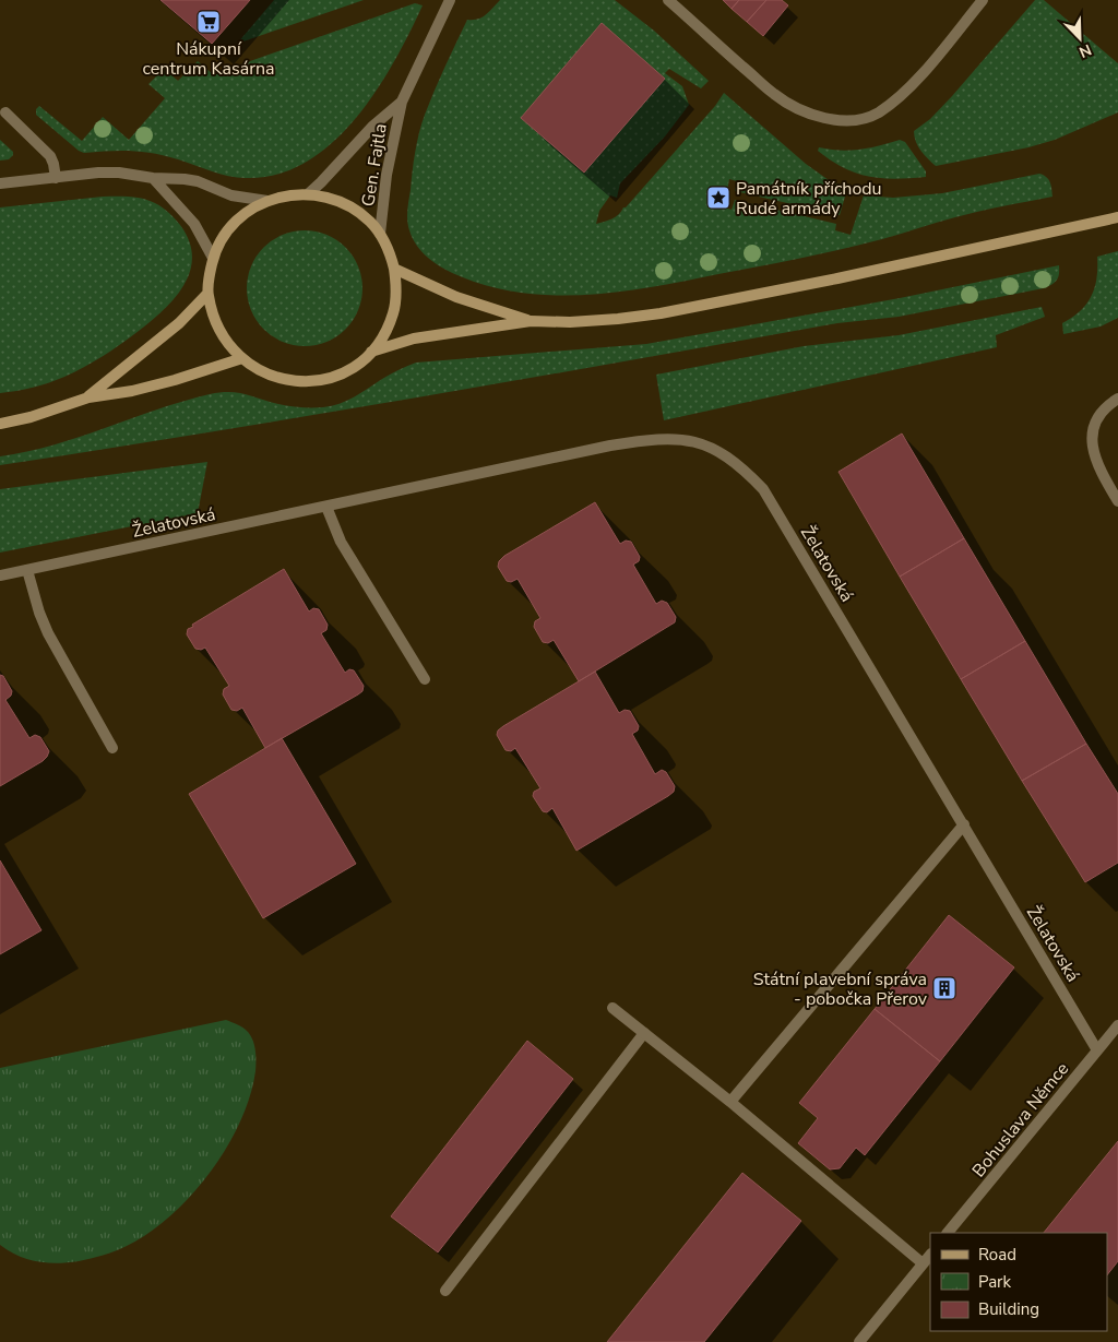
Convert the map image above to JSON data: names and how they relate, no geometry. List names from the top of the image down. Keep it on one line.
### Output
{"streets":{"street":["Gen. Fajtla","Želatovská","Bohuslava Němce"]},"crossings":[["Želatovská","Bohuslava Němce"]],"places":{"supermarket":["Nákupní centrum Kasárna"],"place":["Památník příchodu Rudé armády"],"building":["Státní plavební správa - pobočka Přerov"]},"legend":["Road","Park","Building"],"north":"bottom right"}
